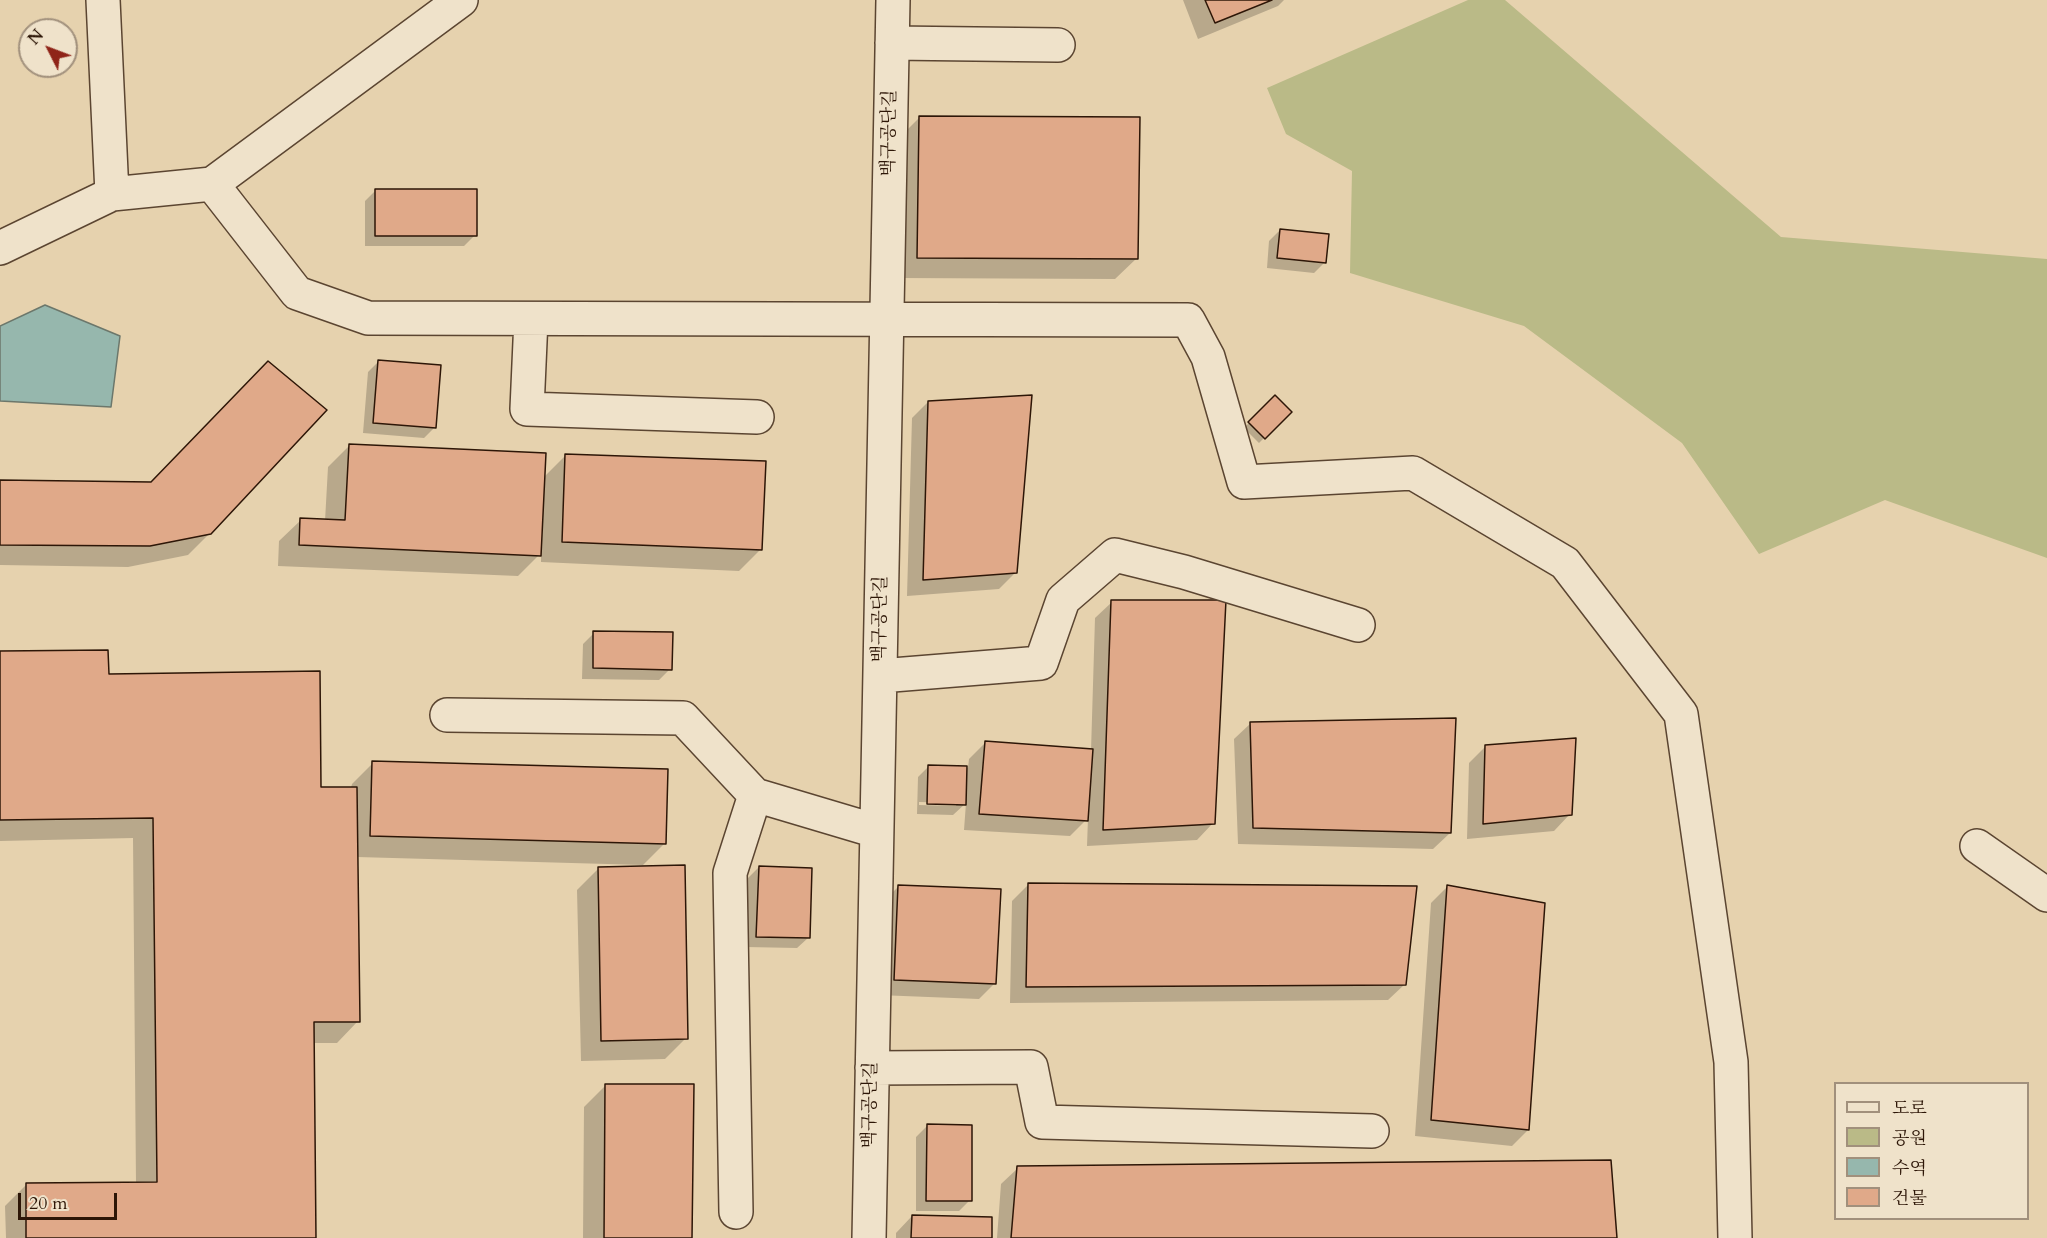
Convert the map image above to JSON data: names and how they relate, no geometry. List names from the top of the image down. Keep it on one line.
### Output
{"streets":{"street":["백구공단길"]},"legend":["도로","공원","수역","건물"],"scale_bar":"20 m","north":"top left"}
